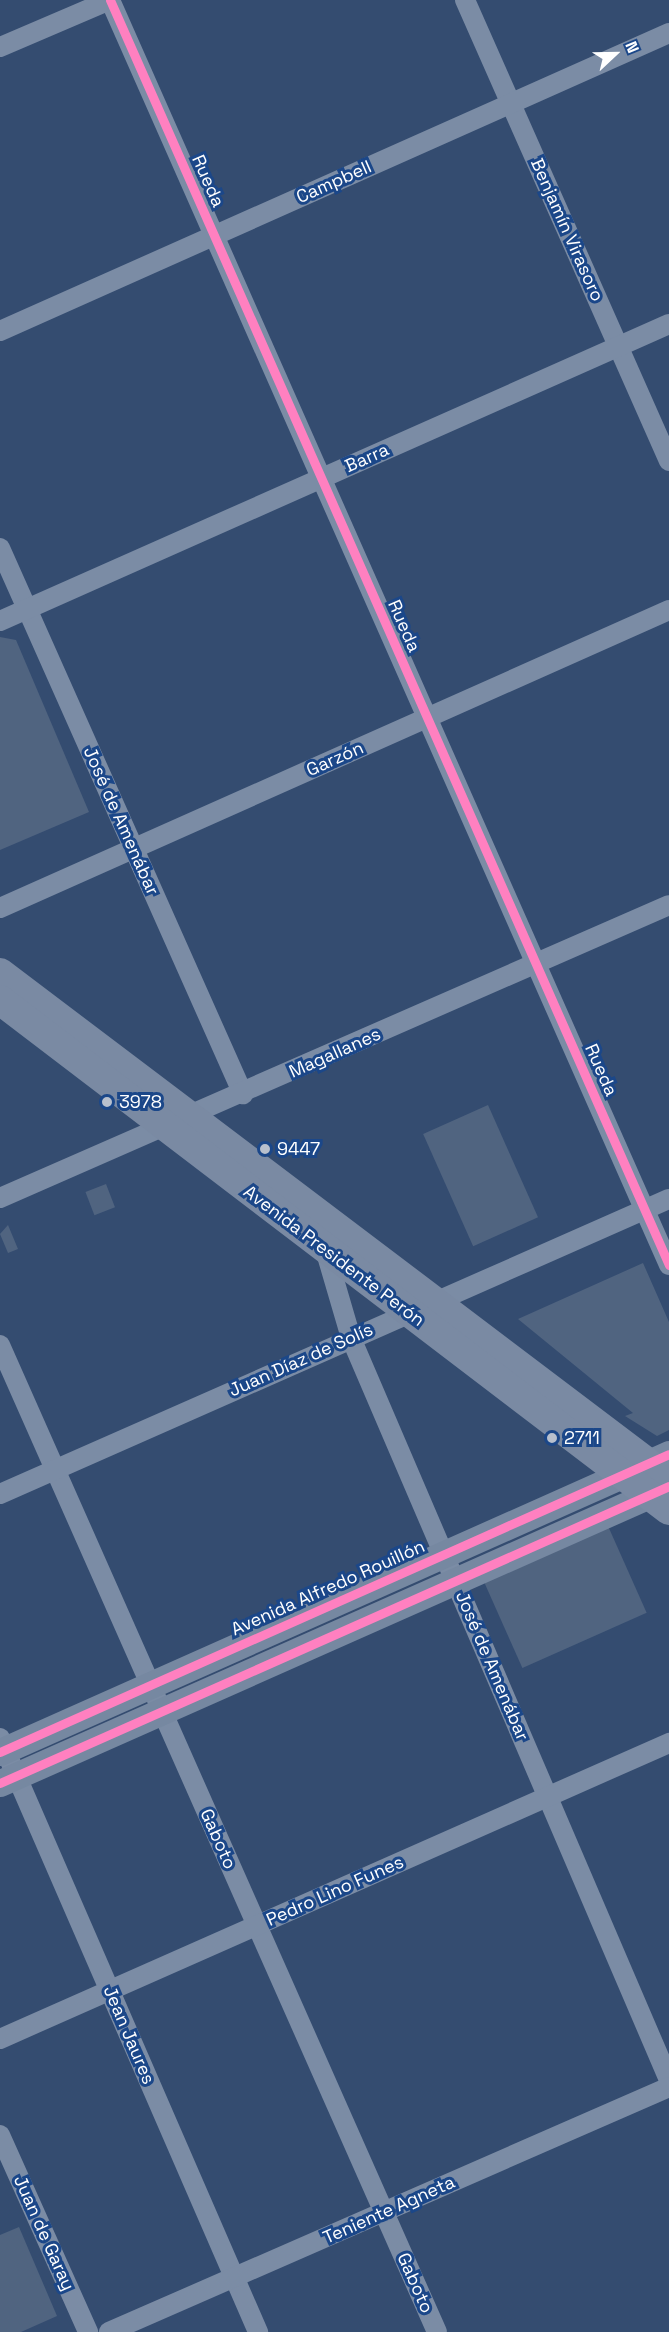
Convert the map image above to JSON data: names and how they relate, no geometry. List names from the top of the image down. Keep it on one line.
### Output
{"streets":{"main road":["Avenida Presidente Perón"],"street":["Rueda","Campbell","Benjamín Virasoro","Barra","Garzón","José de Amenábar","Magallanes","Juan Díaz de Solís","Avenida Alfredo Rouillón","Gaboto","Pedro Lino Funes","Jean Jaures","Teniente Agneta","Juan de Garay"]},"crossings":[["Rueda","Campbell"],["Rueda","Barra"],["Rueda","Garzón"],["Rueda","Magallanes"],["Rueda","Juan Díaz de Solís"],["Campbell","Benjamín Virasoro"],["Benjamín Virasoro","Barra"],["Barra","José de Amenábar"],["Garzón","José de Amenábar"],["José de Amenábar","Magallanes"],["José de Amenábar","Avenida Presidente Perón"],["José de Amenábar","Juan Díaz de Solís"],["José de Amenábar","Avenida Alfredo Rouillón"],["José de Amenábar","Pedro Lino Funes"],["Magallanes","Avenida Presidente Perón"],["Avenida Presidente Perón","Juan Díaz de Solís"],["Avenida Presidente Perón","Avenida Alfredo Rouillón"],["Juan Díaz de Solís","Gaboto"],["Avenida Alfredo Rouillón","Gaboto"],["Avenida Alfredo Rouillón","Jean Jaures"],["Gaboto","Pedro Lino Funes"],["Gaboto","Teniente Agneta"],["Pedro Lino Funes","Jean Jaures"],["Jean Jaures","Teniente Agneta"]],"places":["3978","9447","2711"],"north":"right"}
